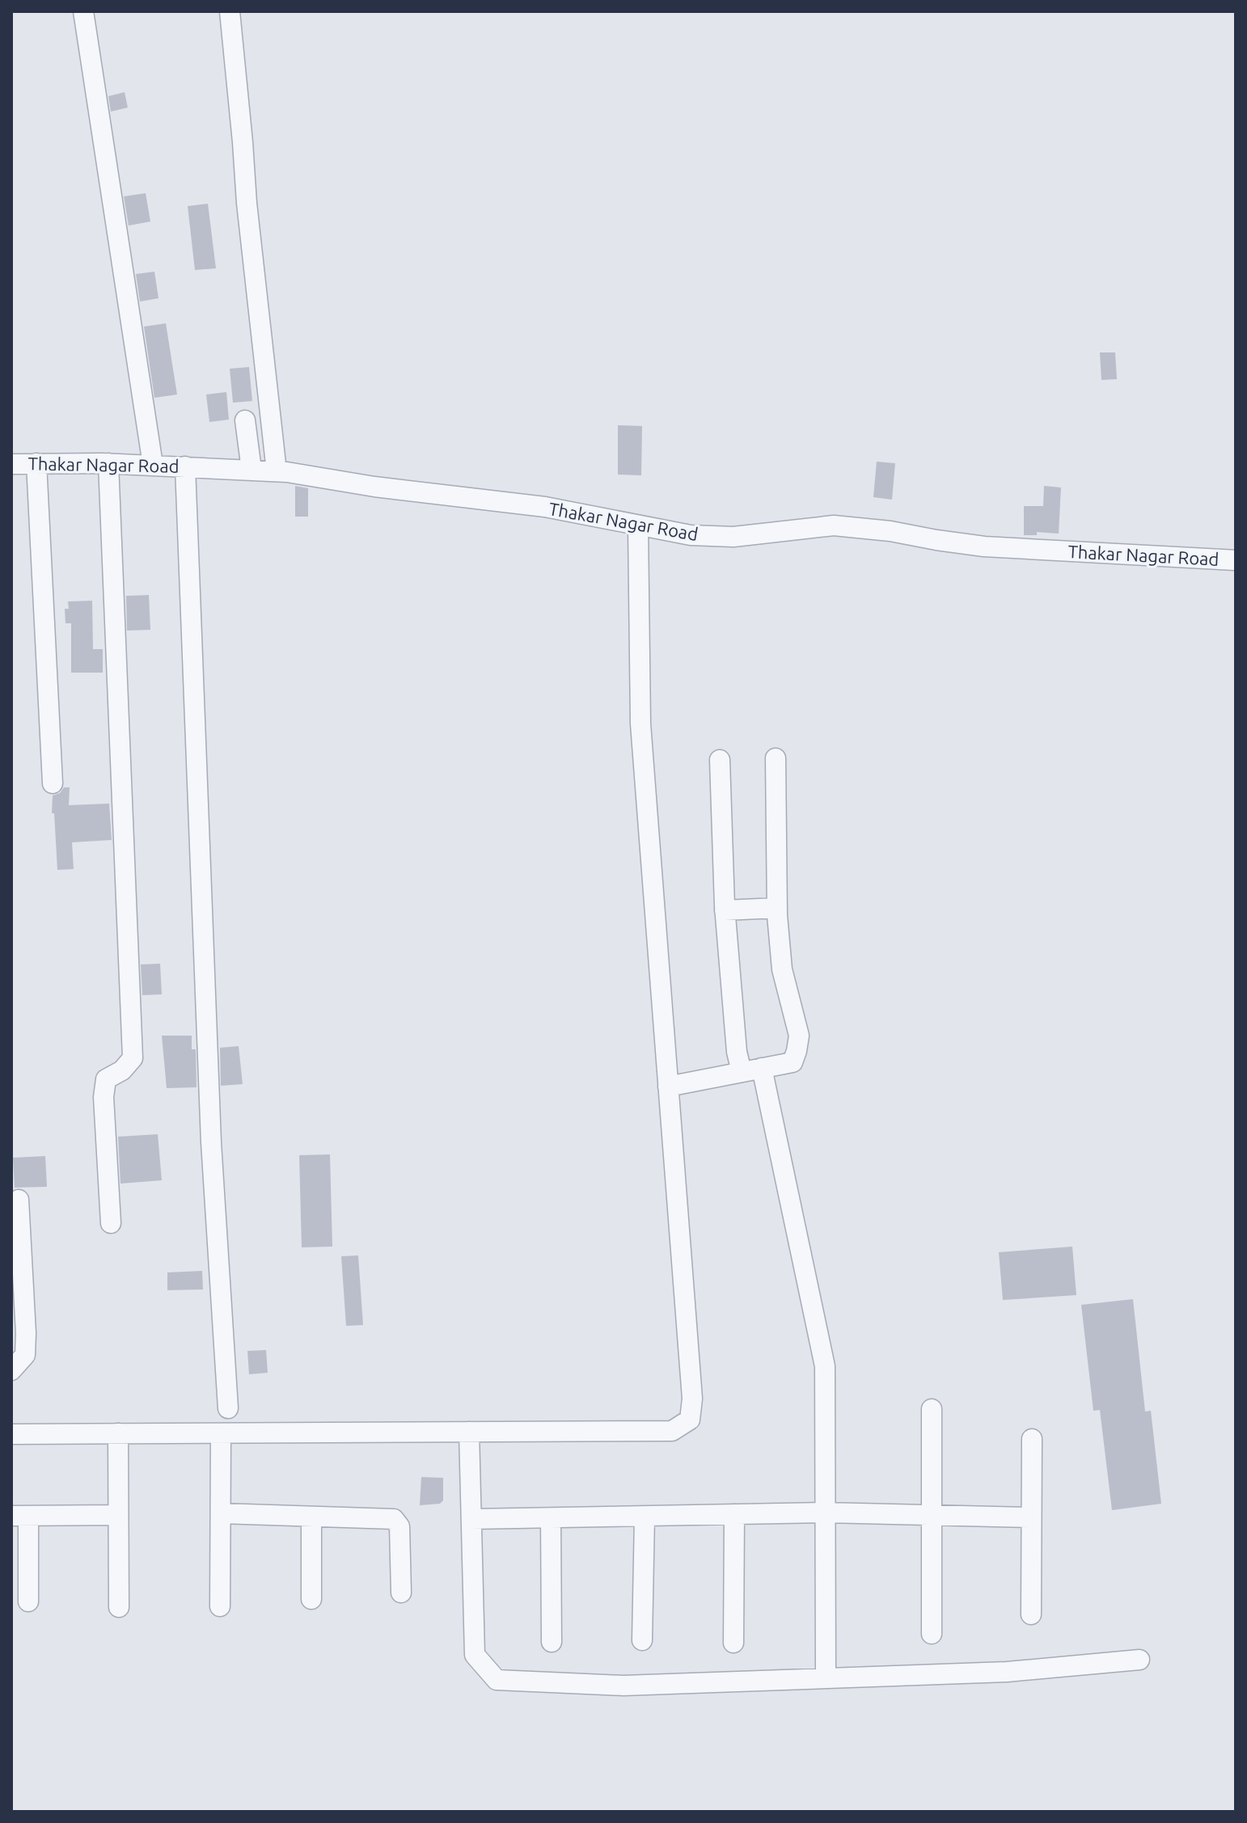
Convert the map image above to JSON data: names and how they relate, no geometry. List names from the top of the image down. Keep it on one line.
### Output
{"streets":{"street":["Thakar Nagar Road"]}}
